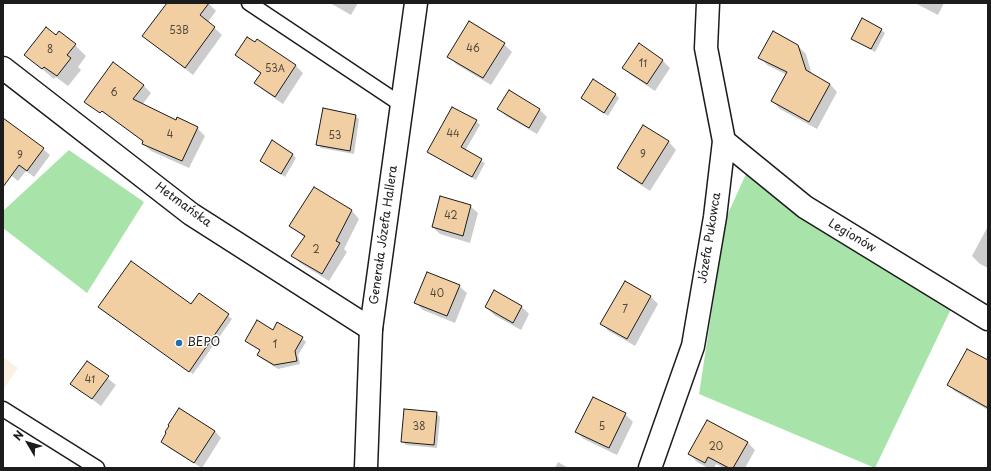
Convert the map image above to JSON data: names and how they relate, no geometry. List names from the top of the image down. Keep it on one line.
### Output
{"streets":{"street":["Hetmańska","Generała Józefa Hallera","Legionów","Józefa Pukowca"]},"crossings":[["Hetmańska","Generała Józefa Hallera"],["Legionów","Józefa Pukowca"]],"places":["BEPO"],"house_numbers":["53B","46","8","11","53A","6","44","4","53","9","9","42","2","40","7","1","41","38","5","20"],"north":"top left"}
